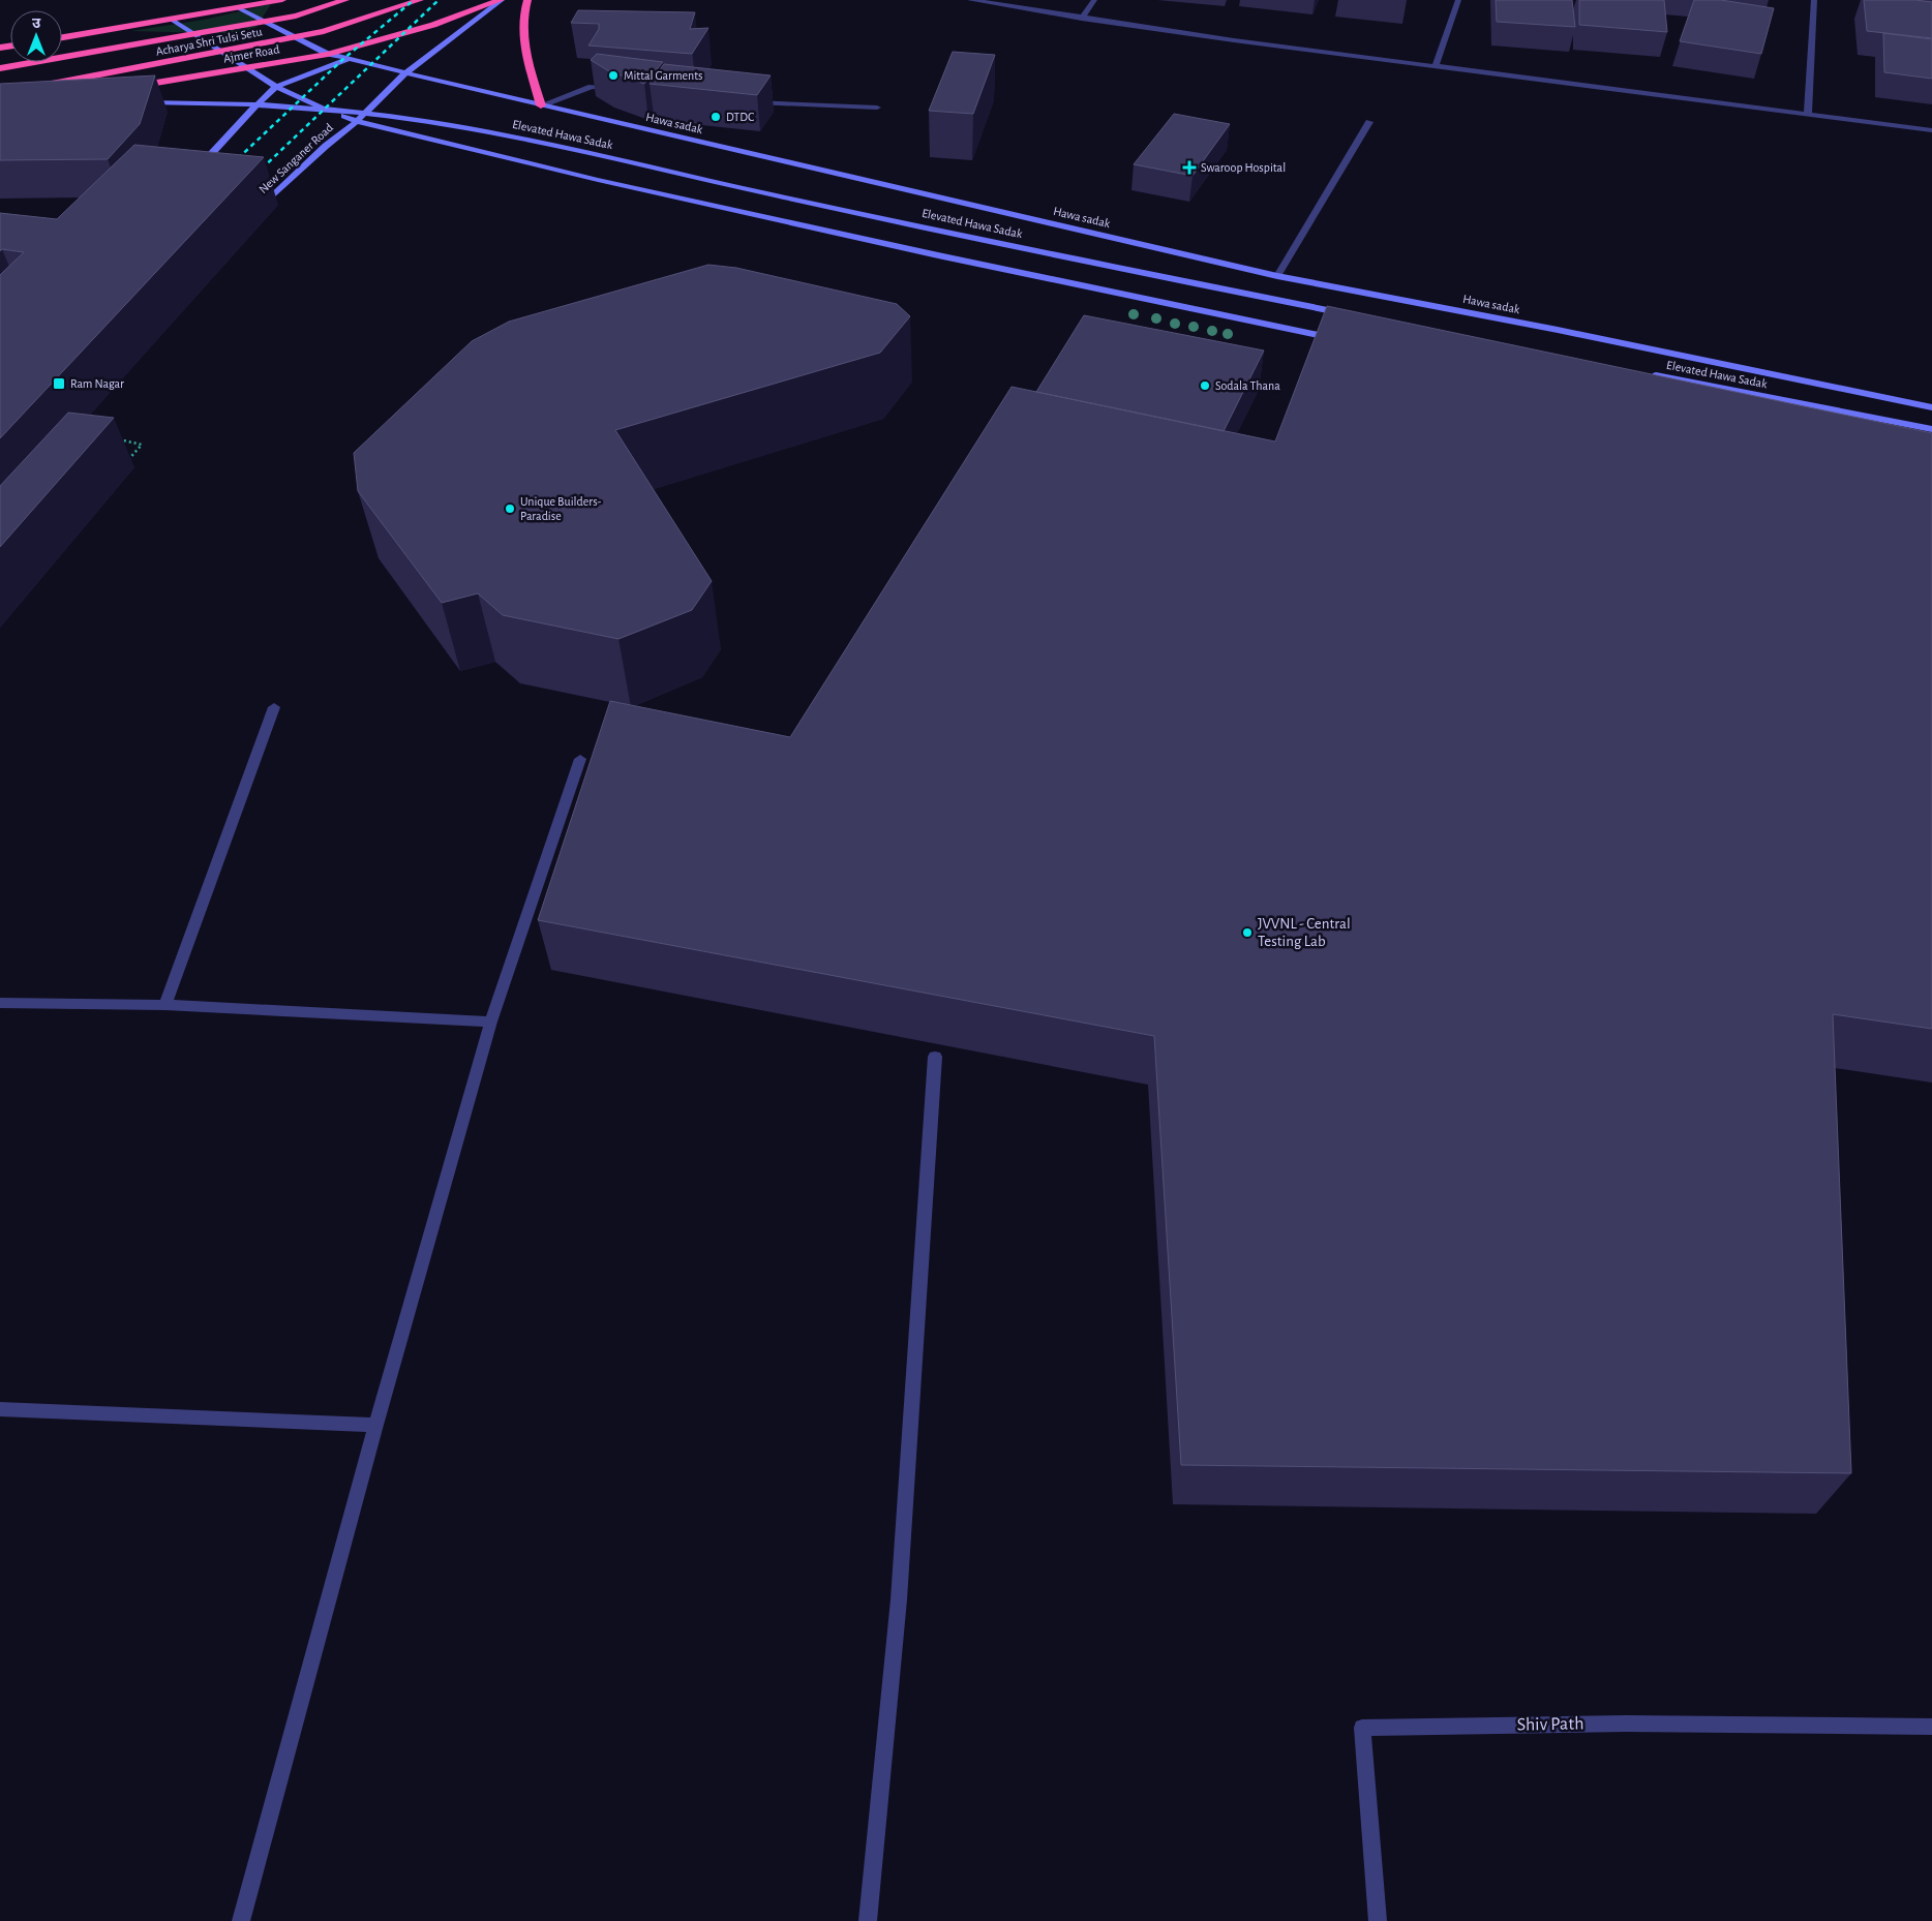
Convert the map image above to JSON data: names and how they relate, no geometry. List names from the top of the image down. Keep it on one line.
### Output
{"streets":{"highway":["Acharya Shri Tulsi Setu","Ajmer Road"],"main road":["Hawa sadak","Elevated Hawa Sadak","New Sanganer Road"],"street":["Shiv Path"]},"crossings":[["Ajmer Road","Hawa sadak"],["Ajmer Road","New Sanganer Road"],["Hawa sadak","New Sanganer Road"]],"places":{"other":["Mittal Garments","DTDC","Sodala Thana","Unique Builders- Paradise","JVVNL - Central Testing Lab"],"health":["Swaroop Hospital"],"transit":["Ram Nagar"]},"north":"top"}
